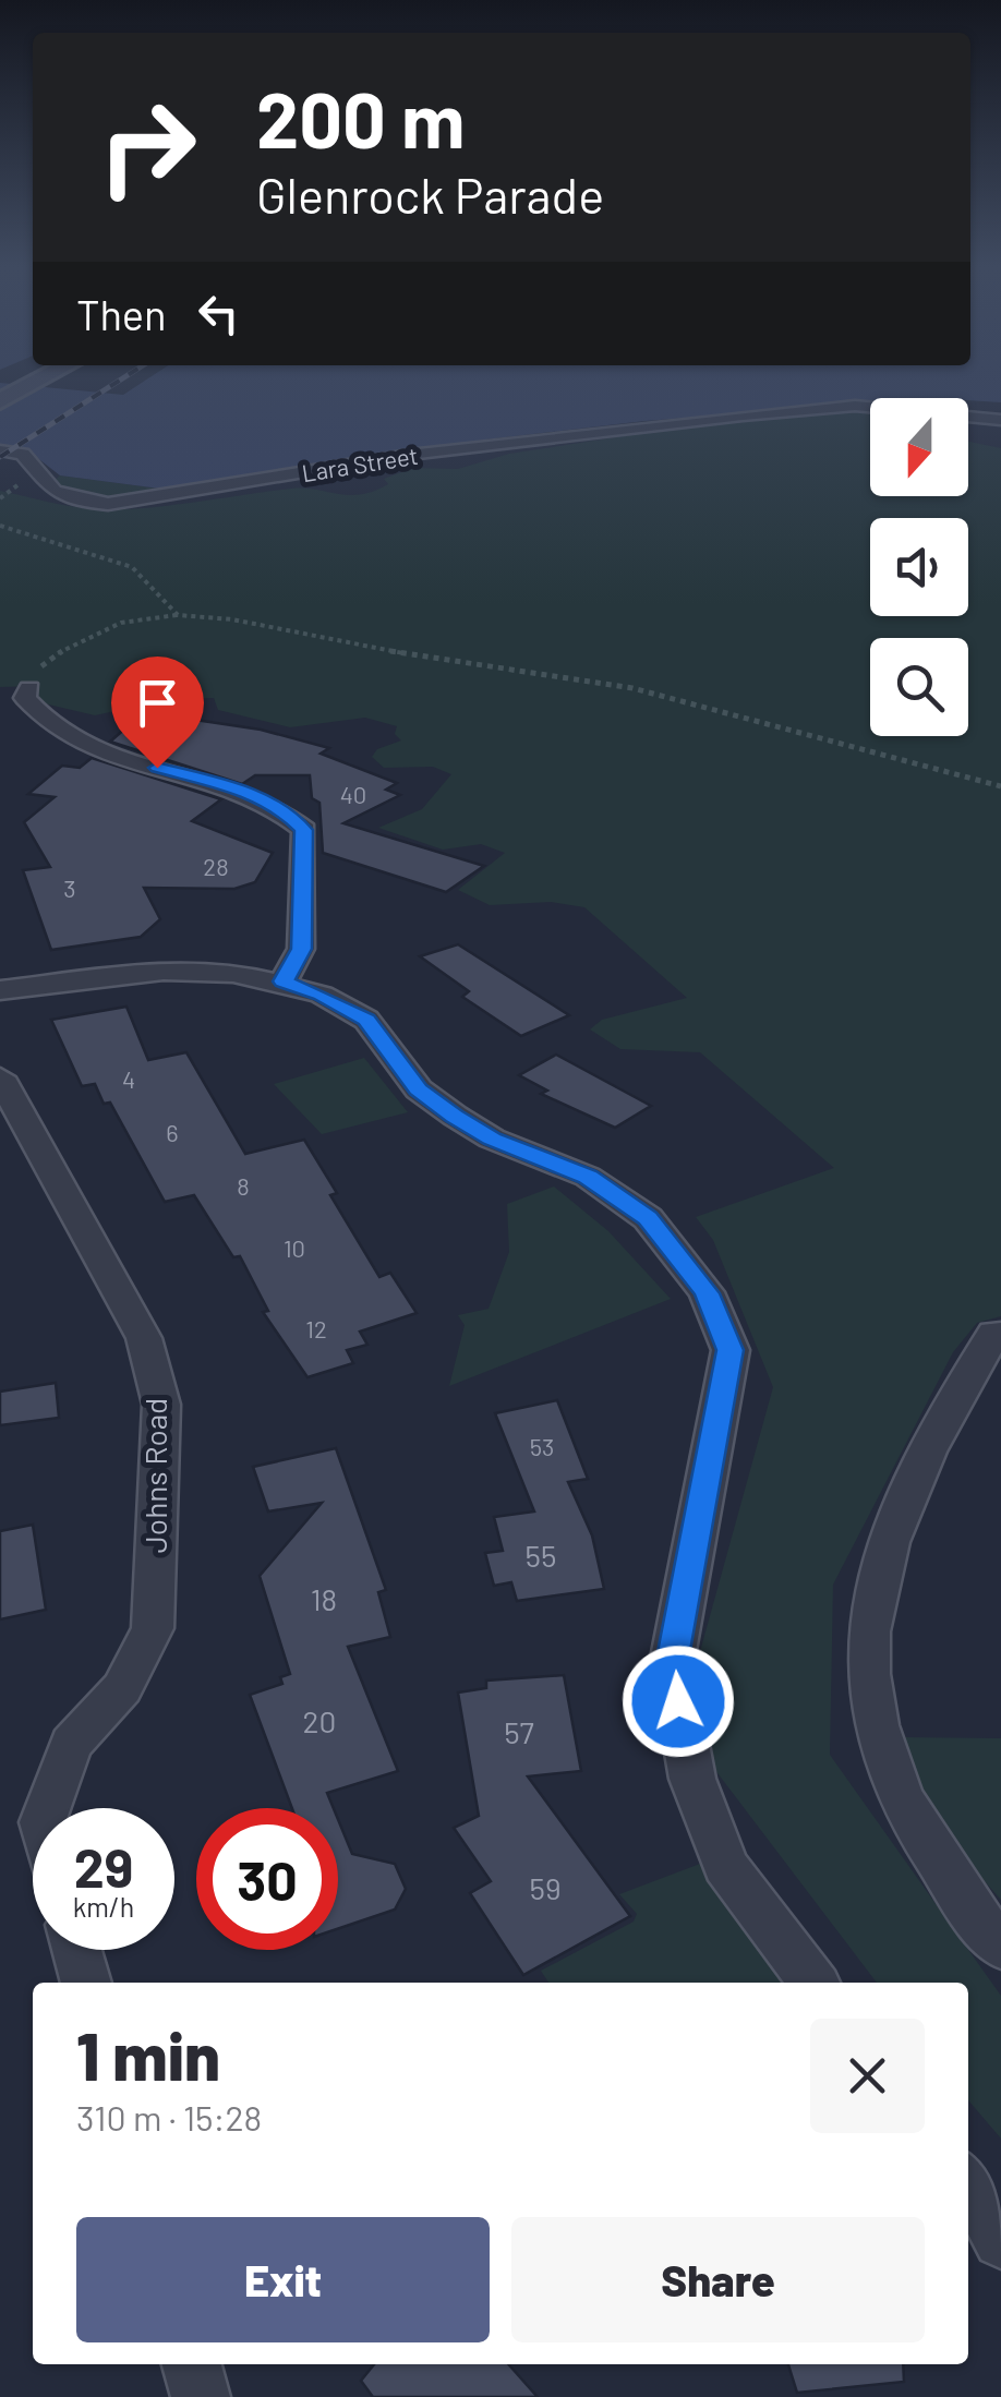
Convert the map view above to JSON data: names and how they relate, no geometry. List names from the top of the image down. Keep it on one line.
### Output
{"streets":{"street":["Lara Street","Johns Road"]},"house_numbers":["40","28","3","4","6","8","10","12","53","55","18","20","57","59"],"north":"bottom","page":{"turn":["200 m","Glenrock Parade"],"then":"Then","speed":"29 km/h","limit":"30","heading":["1 min","310 m · 15:28"],"buttons":["Exit","Share"]}}
